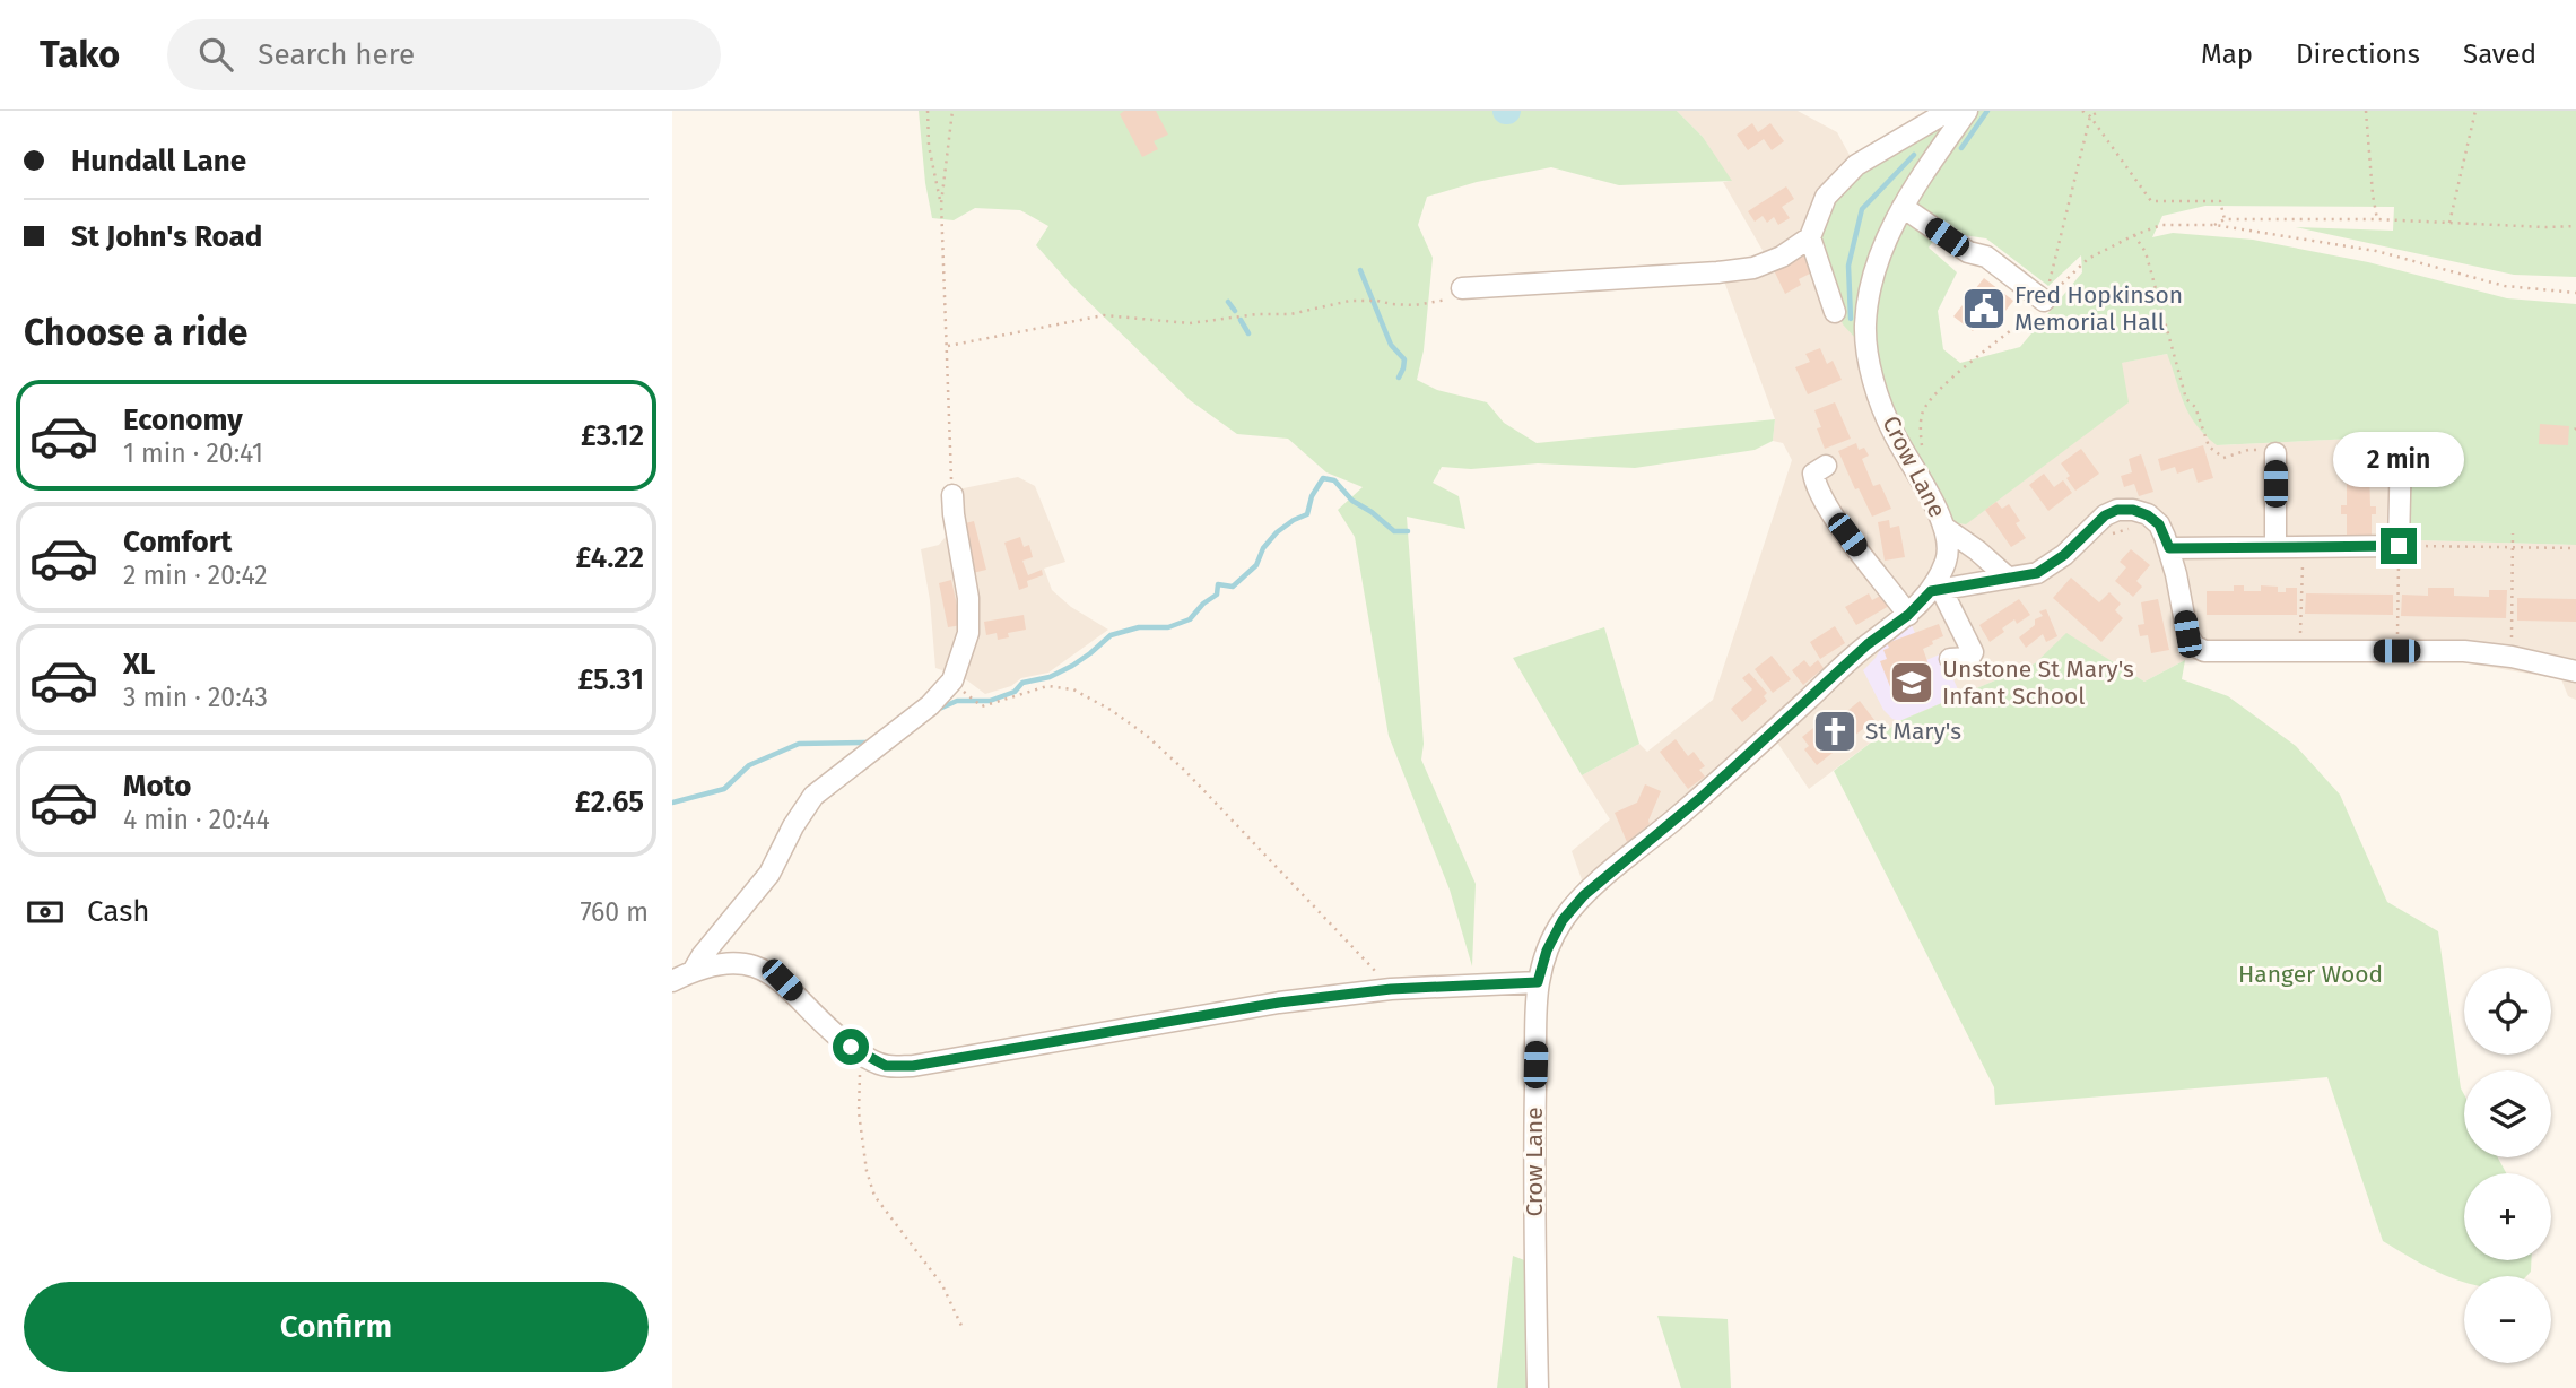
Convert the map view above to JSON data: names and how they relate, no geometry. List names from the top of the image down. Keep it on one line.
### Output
{"streets":{"street":["Crow Lane"]},"parks":["Hanger Wood"],"places":{"public building":["Fred Hopkinson Memorial Hall"],"school or university":["Unstone St Mary's Infant School"],"church":["St Mary's"]},"page":{"header":"Tako","search":"Search here","nav":["Map","Directions","Saved"],"banner":["Hundall Lane","St John's Road"],"heading":"Choose a ride","list":[{"name":"Economy","note":"1 min · 20:41","value":"£3.12"},{"name":"Comfort","note":"2 min · 20:42","value":"£4.22"},{"name":"XL","note":"3 min · 20:43","value":"£5.31"},{"name":"Moto","note":"4 min · 20:44","value":"£2.65"}],"bubble":"2 min","pay":["Cash","760 m"],"map_buttons":["+","−"],"buttons":"Confirm"}}
